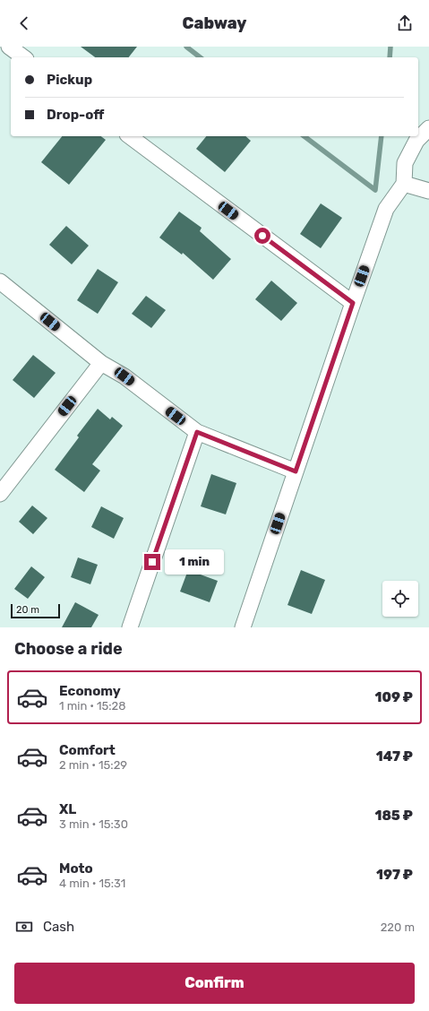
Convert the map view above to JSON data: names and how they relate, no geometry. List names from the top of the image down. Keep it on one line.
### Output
{"scale_bar":"20 m","page":{"header":"Cabway","banner":["Pickup","Drop-off"],"bubble":"1 min","scale":"20 m","heading":"Choose a ride","list":[{"name":"Economy","note":"1 min · 15:28","value":"109 ₽"},{"name":"Comfort","note":"2 min · 15:29","value":"147 ₽"},{"name":"XL","note":"3 min · 15:30","value":"185 ₽"},{"name":"Moto","note":"4 min · 15:31","value":"197 ₽"}],"pay":["Cash","220 m"],"buttons":"Confirm"}}
